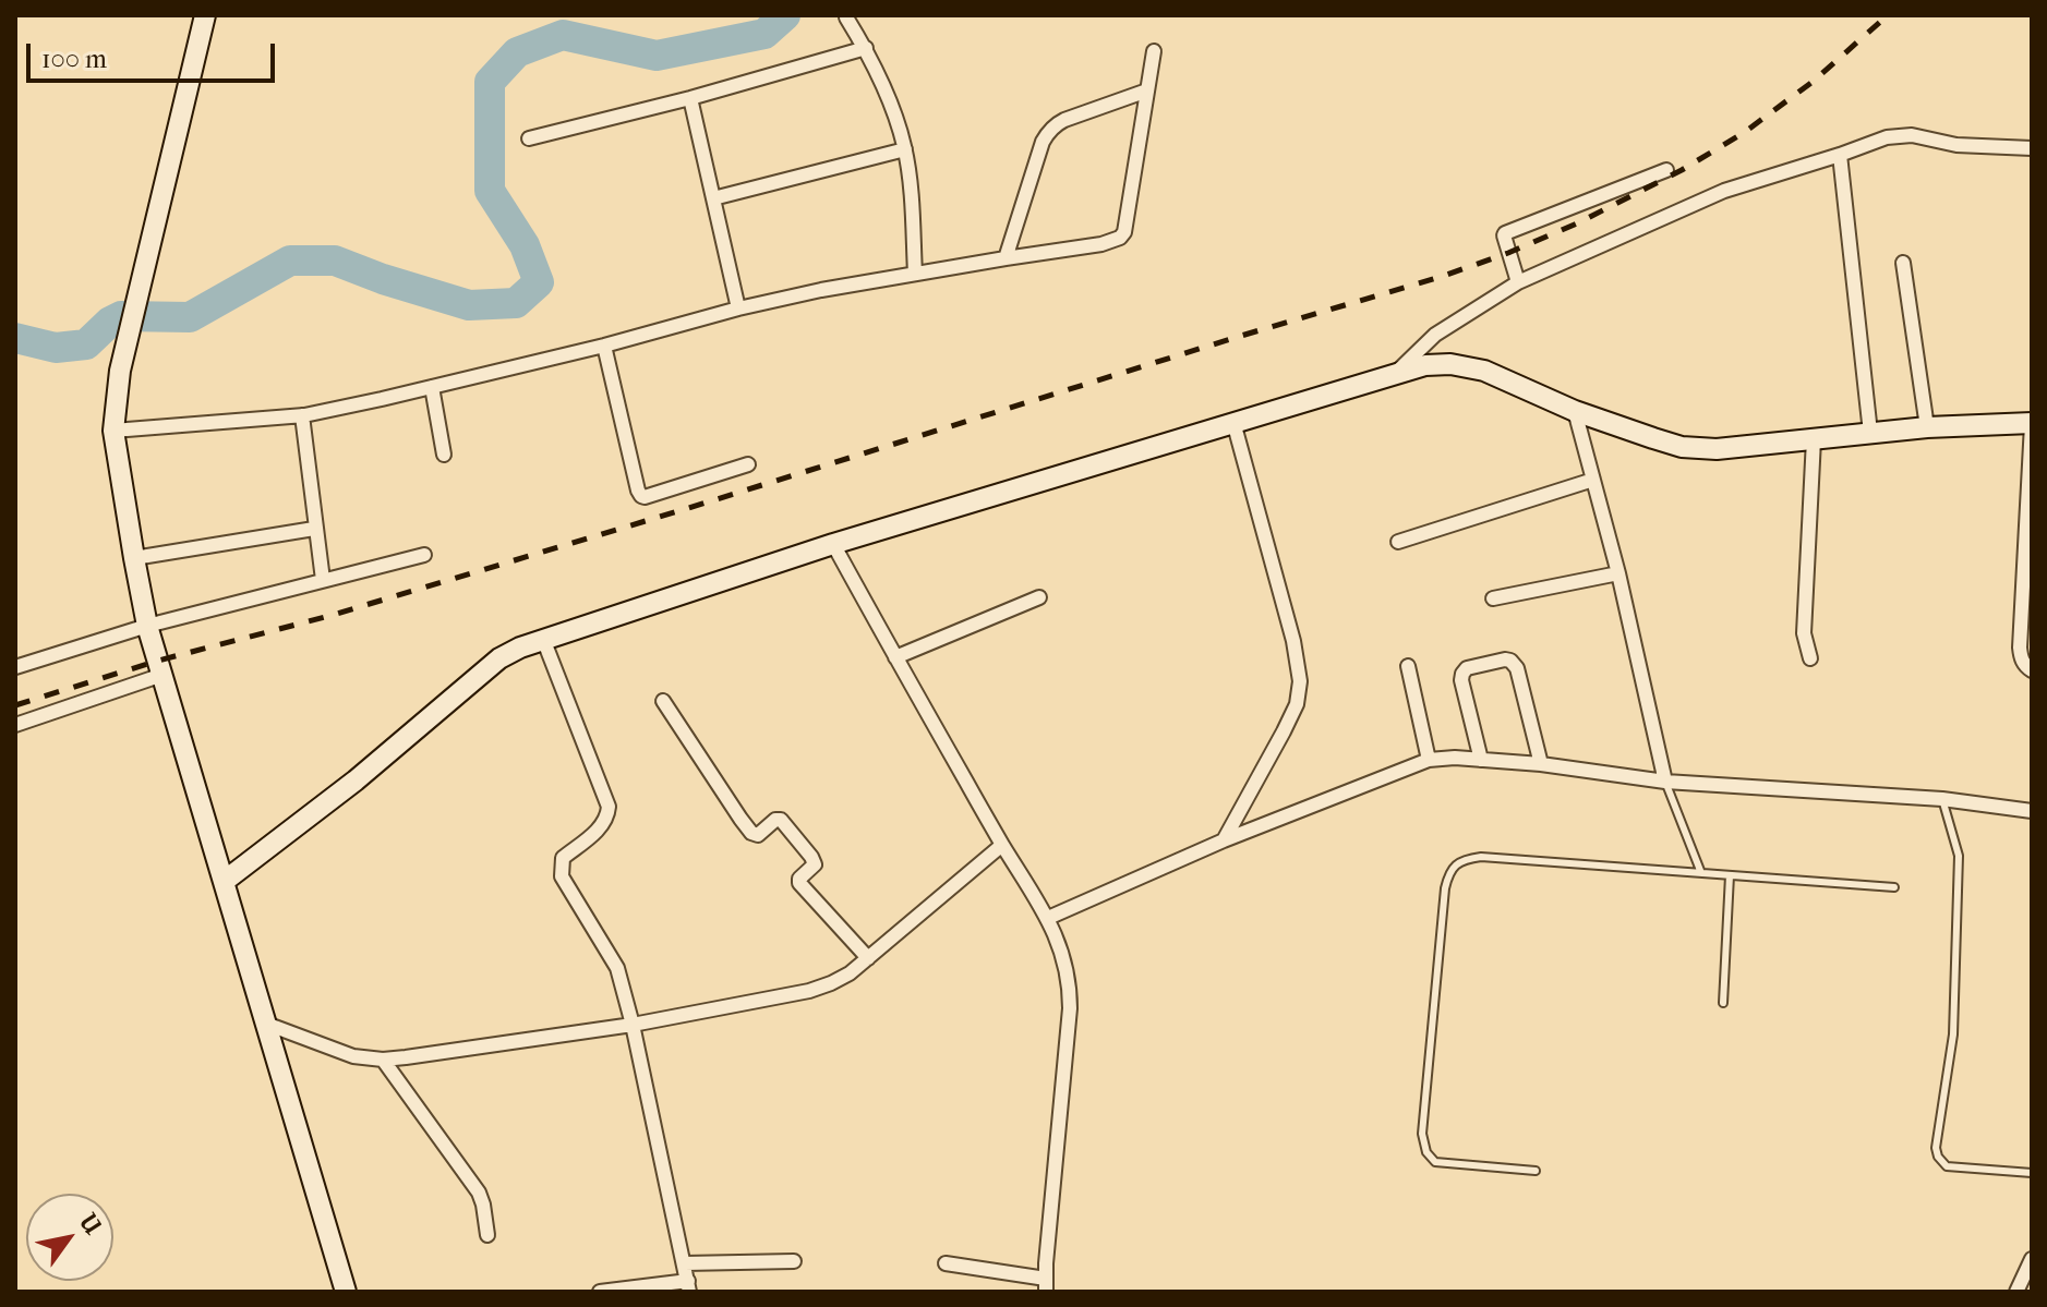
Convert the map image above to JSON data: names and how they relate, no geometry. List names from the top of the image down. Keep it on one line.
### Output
{"scale_bar":"100 m","north":"top right"}
